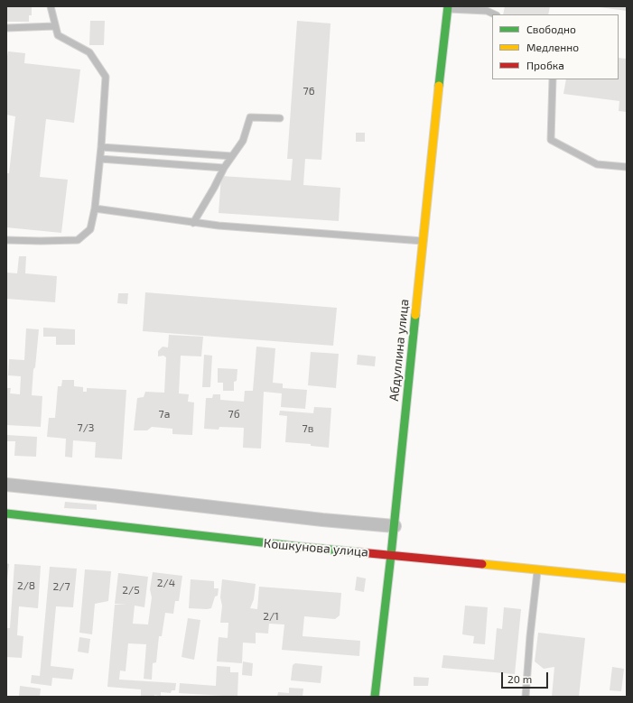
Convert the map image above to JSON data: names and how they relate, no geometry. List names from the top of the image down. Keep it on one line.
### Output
{"streets":{"street":["Абдуллина улица","Кошкунова улица"]},"crossings":[["Абдуллина улица","Кошкунова улица"]],"house_numbers":["76","7а","7б","7/3","7в","2/4","2/8","2/7","2/5","2/1"],"legend":["Свободно","Медленно","Пробка"],"scale_bar":"20 m"}
